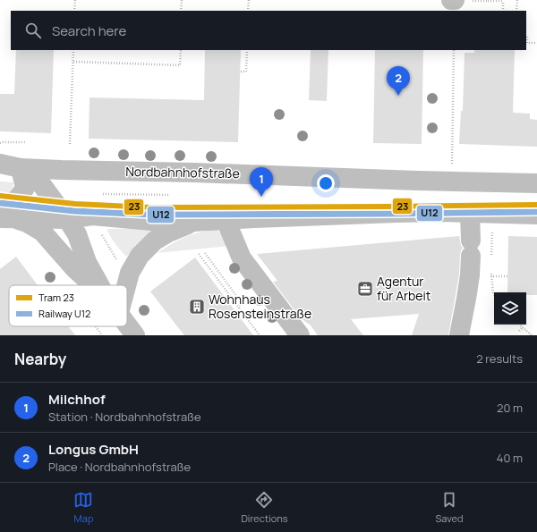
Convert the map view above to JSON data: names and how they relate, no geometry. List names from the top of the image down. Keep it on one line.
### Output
{"streets":{"street":["Nordbahnhofstraße"]},"places":{"office":["Agentur für Arbeit"],"building":["Wohnhaus Rosensteinstraße"]},"lines":["tram line 23","rail line U12"],"legend":["Tram 23","Railway U12"],"page":{"search":"Search here","pins":["2","1"],"heading":["Nearby","2 results"],"list":[{"mark":"1","name":"Milchhof","note":"Station · Nordbahnhofstraße","value":"20 m"},{"mark":"2","name":"Longus GmbH","note":"Place · Nordbahnhofstraße","value":"40 m"}],"nav":["Map","Directions","Saved"]}}
